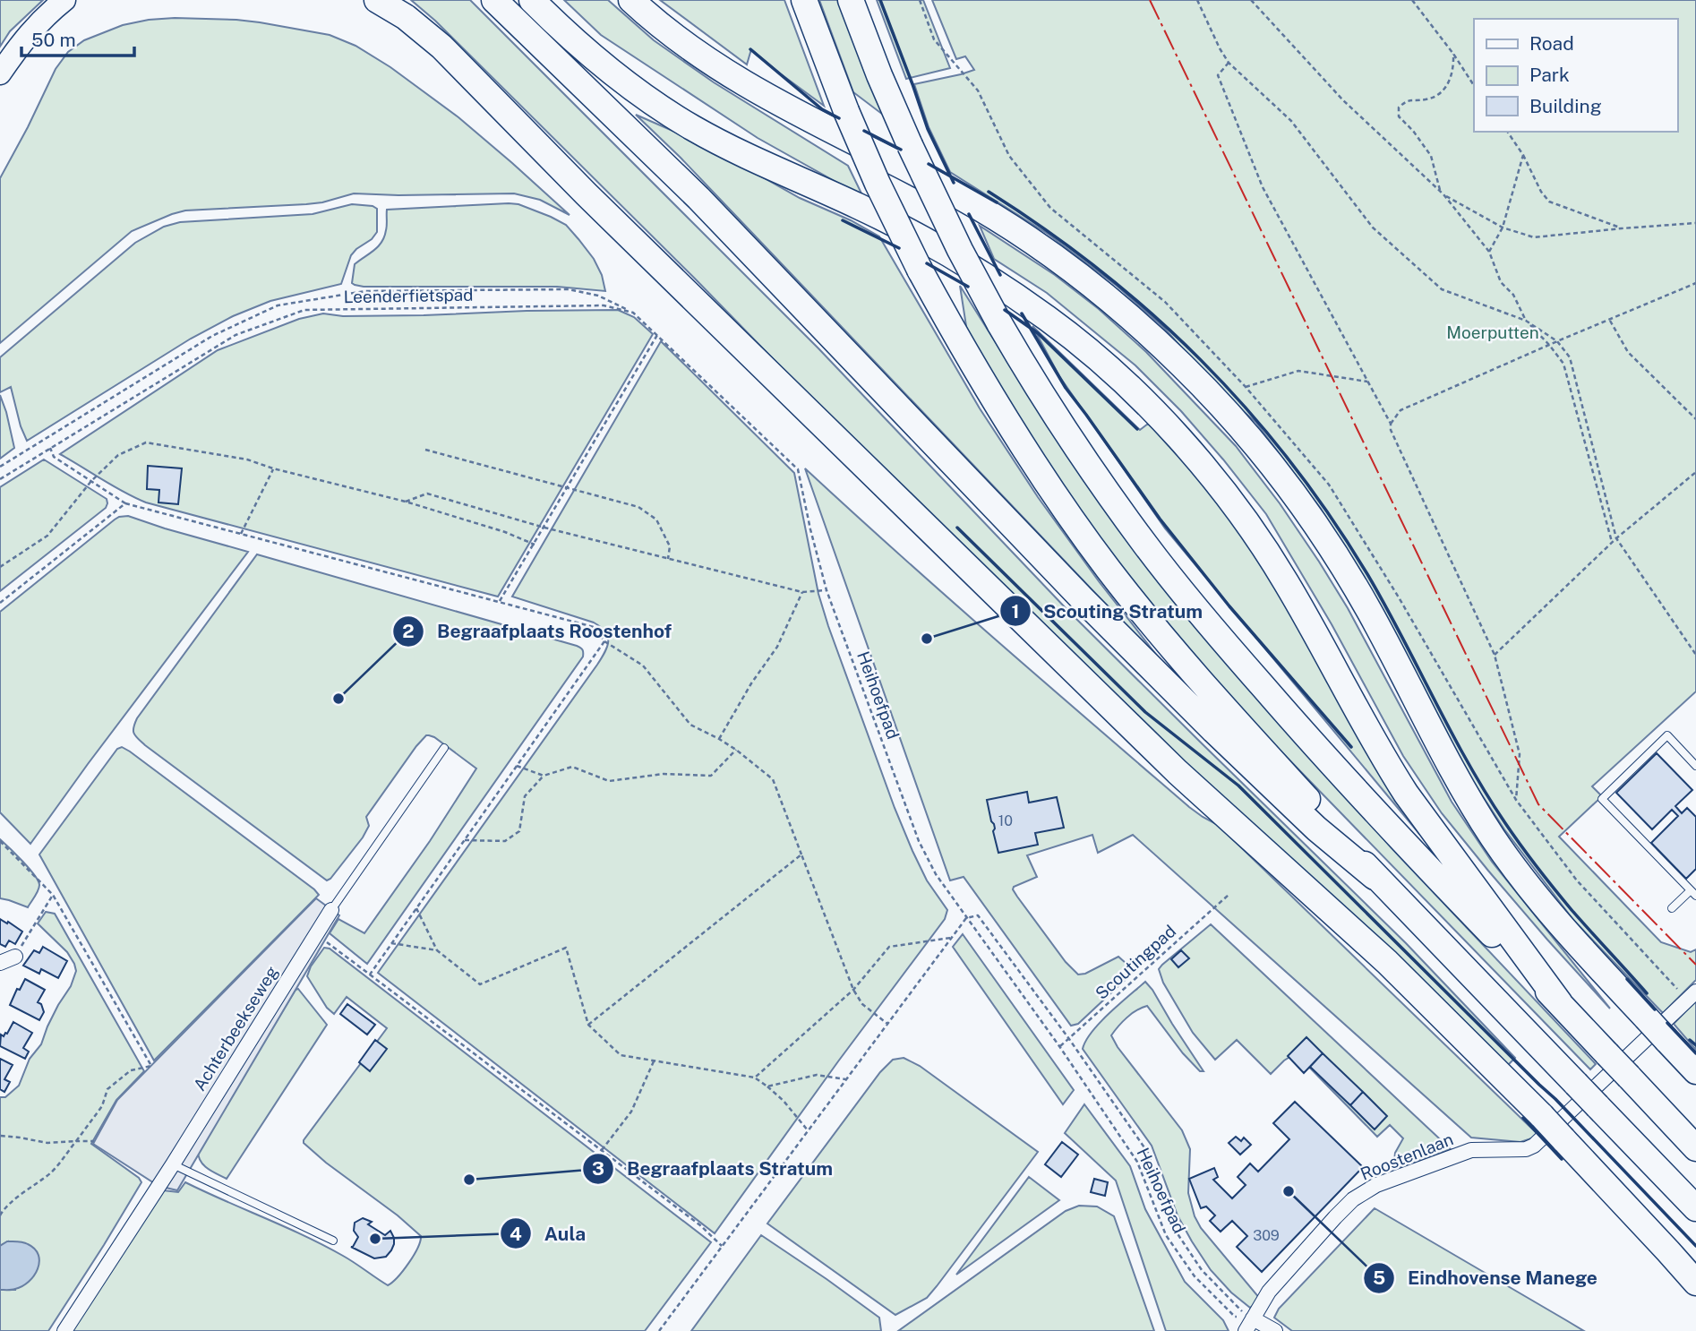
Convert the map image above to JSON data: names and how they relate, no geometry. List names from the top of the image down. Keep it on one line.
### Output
{"streets":{"street":["Achterbeekseweg","Roostenlaan"],"path":["Leenderfietspad","Heihoefpad","Scoutingpad"]},"crossings":[["Heihoefpad","Scoutingpad"],["Heihoefpad","Roostenlaan"]],"parks":["Moerputten"],"places":["Scouting Stratum","Begraafplaats Roostenhof","Begraafplaats Stratum","Eindhovense Manege","Aula"],"house_numbers":["10","309"],"legend":["Road","Park","Building"],"scale_bar":"50 m"}
